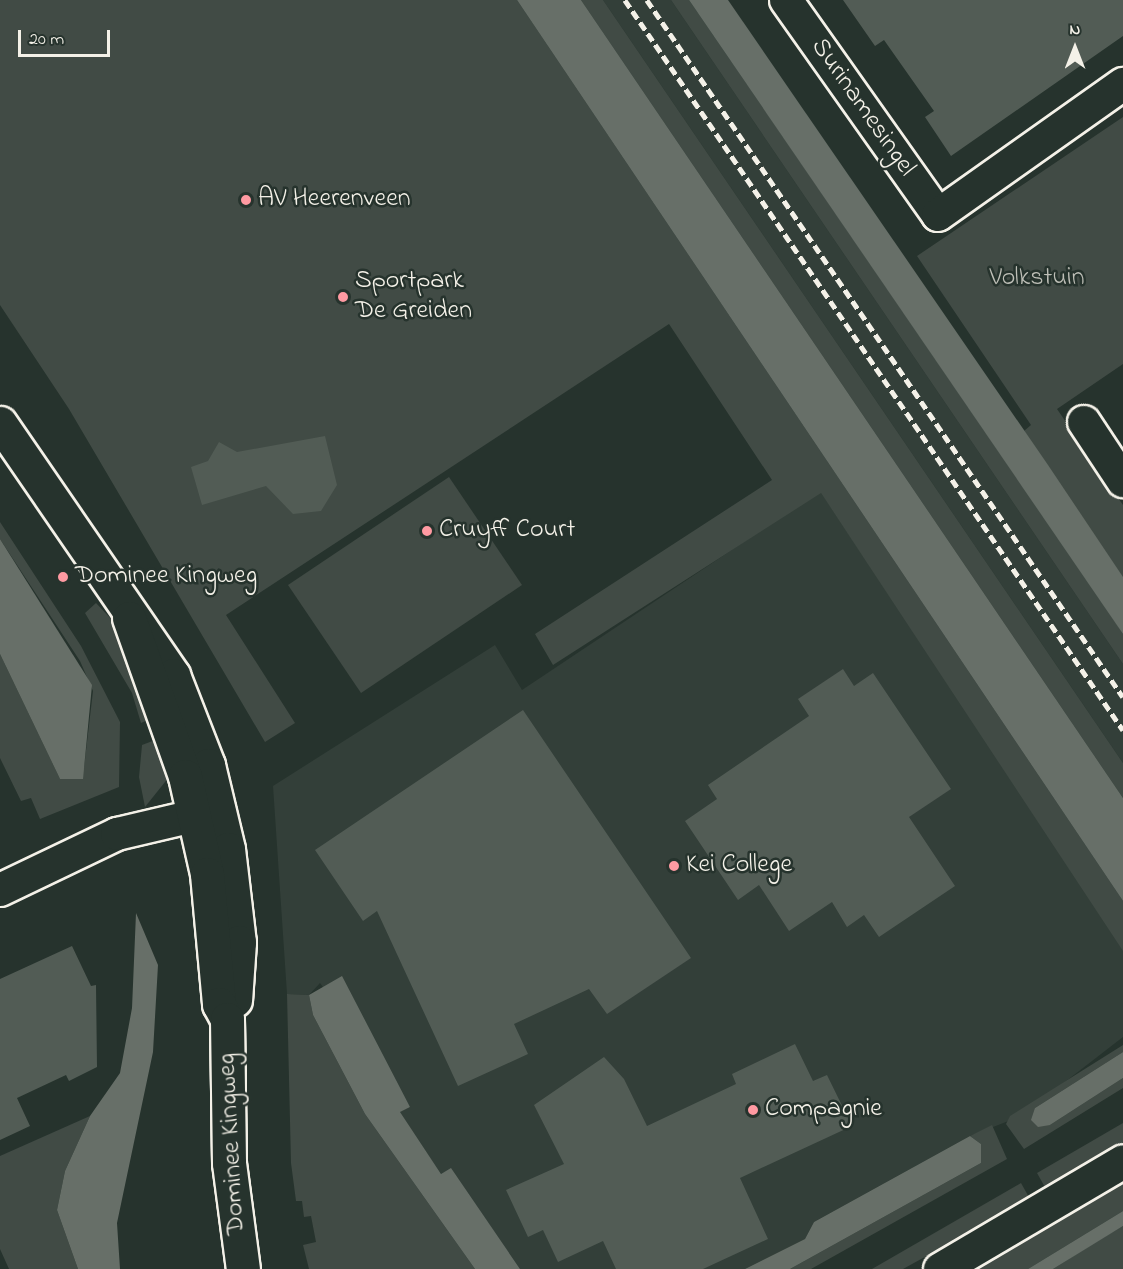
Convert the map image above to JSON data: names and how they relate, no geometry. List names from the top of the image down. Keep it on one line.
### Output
{"streets":{"main road":["Dominee Kingweg"],"street":["Surinamesingel"]},"parks":["Volkstuin"],"places":["AV Heerenveen","Sportpark De Greiden","Cruyff Court","Dominee Kingweg","Kei College","Compagnie"],"scale_bar":"20 m","north":"top"}
